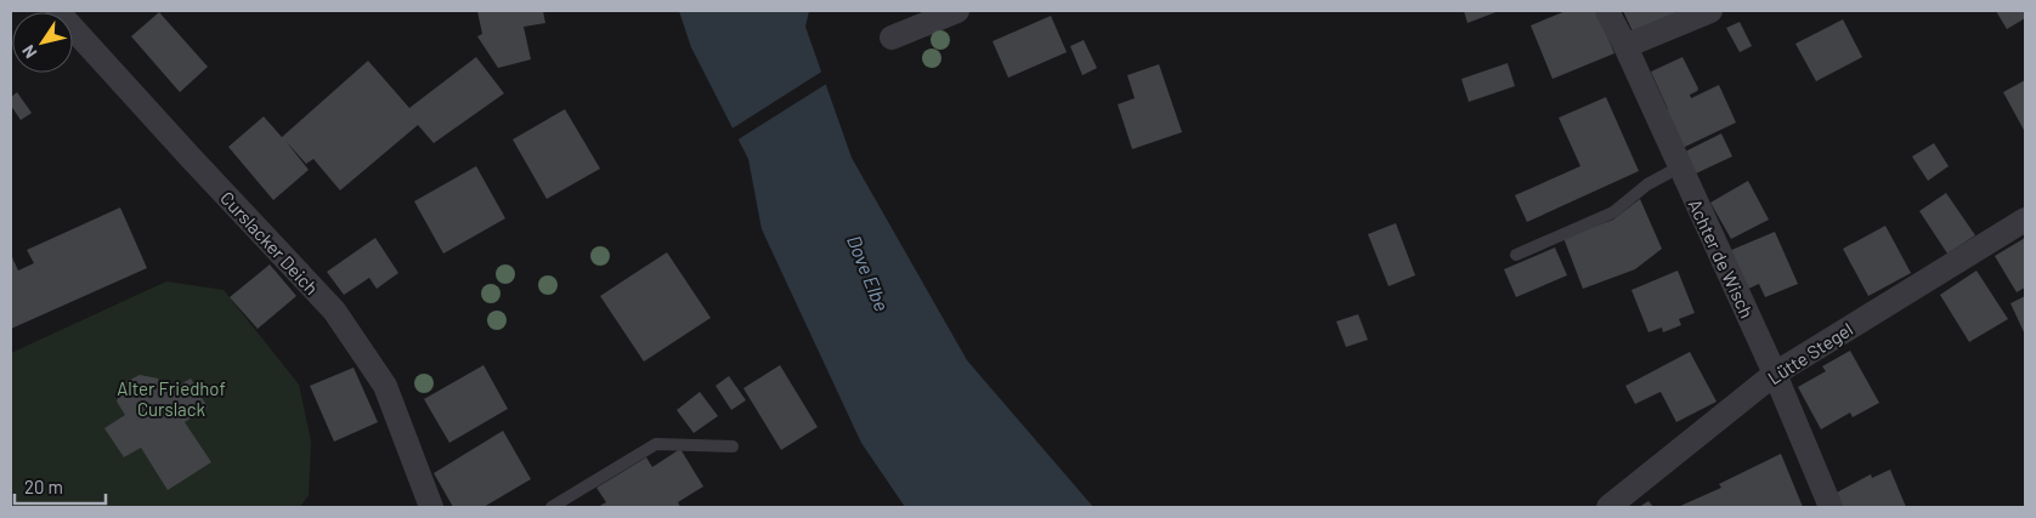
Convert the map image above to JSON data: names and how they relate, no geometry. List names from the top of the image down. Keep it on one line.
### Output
{"streets":{"street":["Curslacker Deich","Achter de Wisch","Lütte Stegel"]},"crossings":[["Achter de Wisch","Lütte Stegel"]],"water":["Dove Elbe"],"parks":["Alter Friedhof Curslack"],"scale_bar":"20 m","north":"bottom left"}
